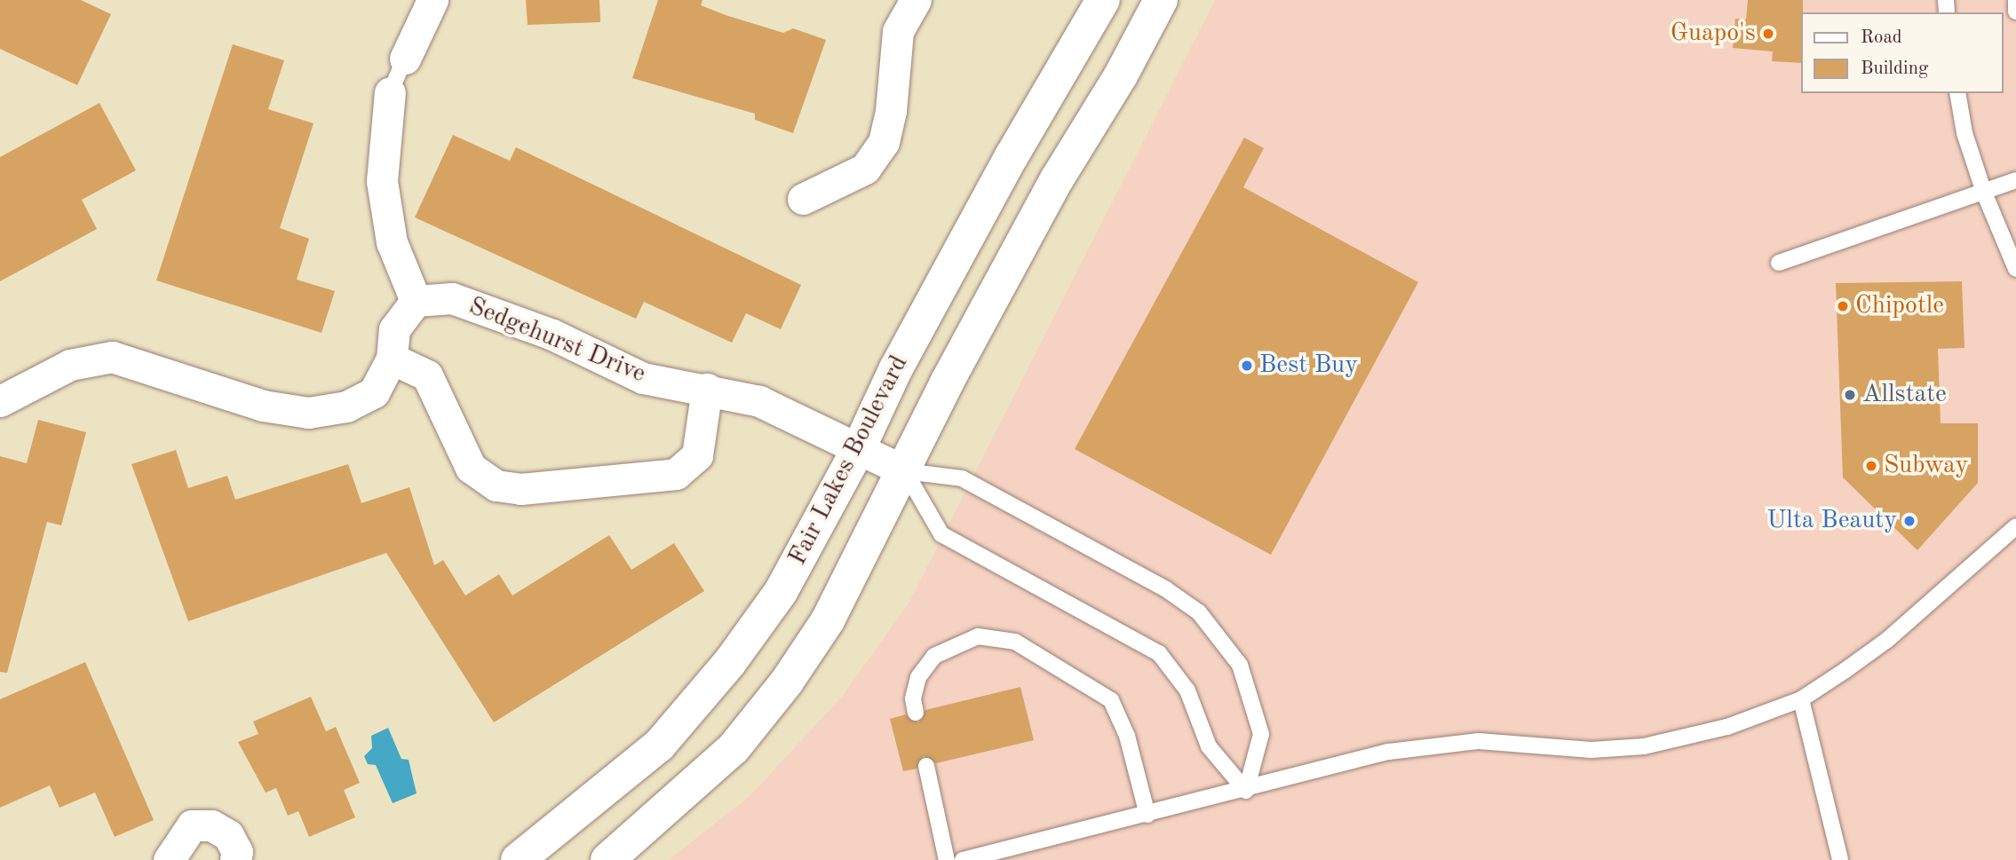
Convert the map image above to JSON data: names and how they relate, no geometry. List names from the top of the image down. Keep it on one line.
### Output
{"streets":{"street":["Sedgehurst Drive","Fair Lakes Boulevard"]},"crossings":[["Sedgehurst Drive","Fair Lakes Boulevard"]],"places":["Guapo's","Chipotle","Best Buy","Allstate","Subway","Ulta Beauty"],"legend":["Road","Building"]}
